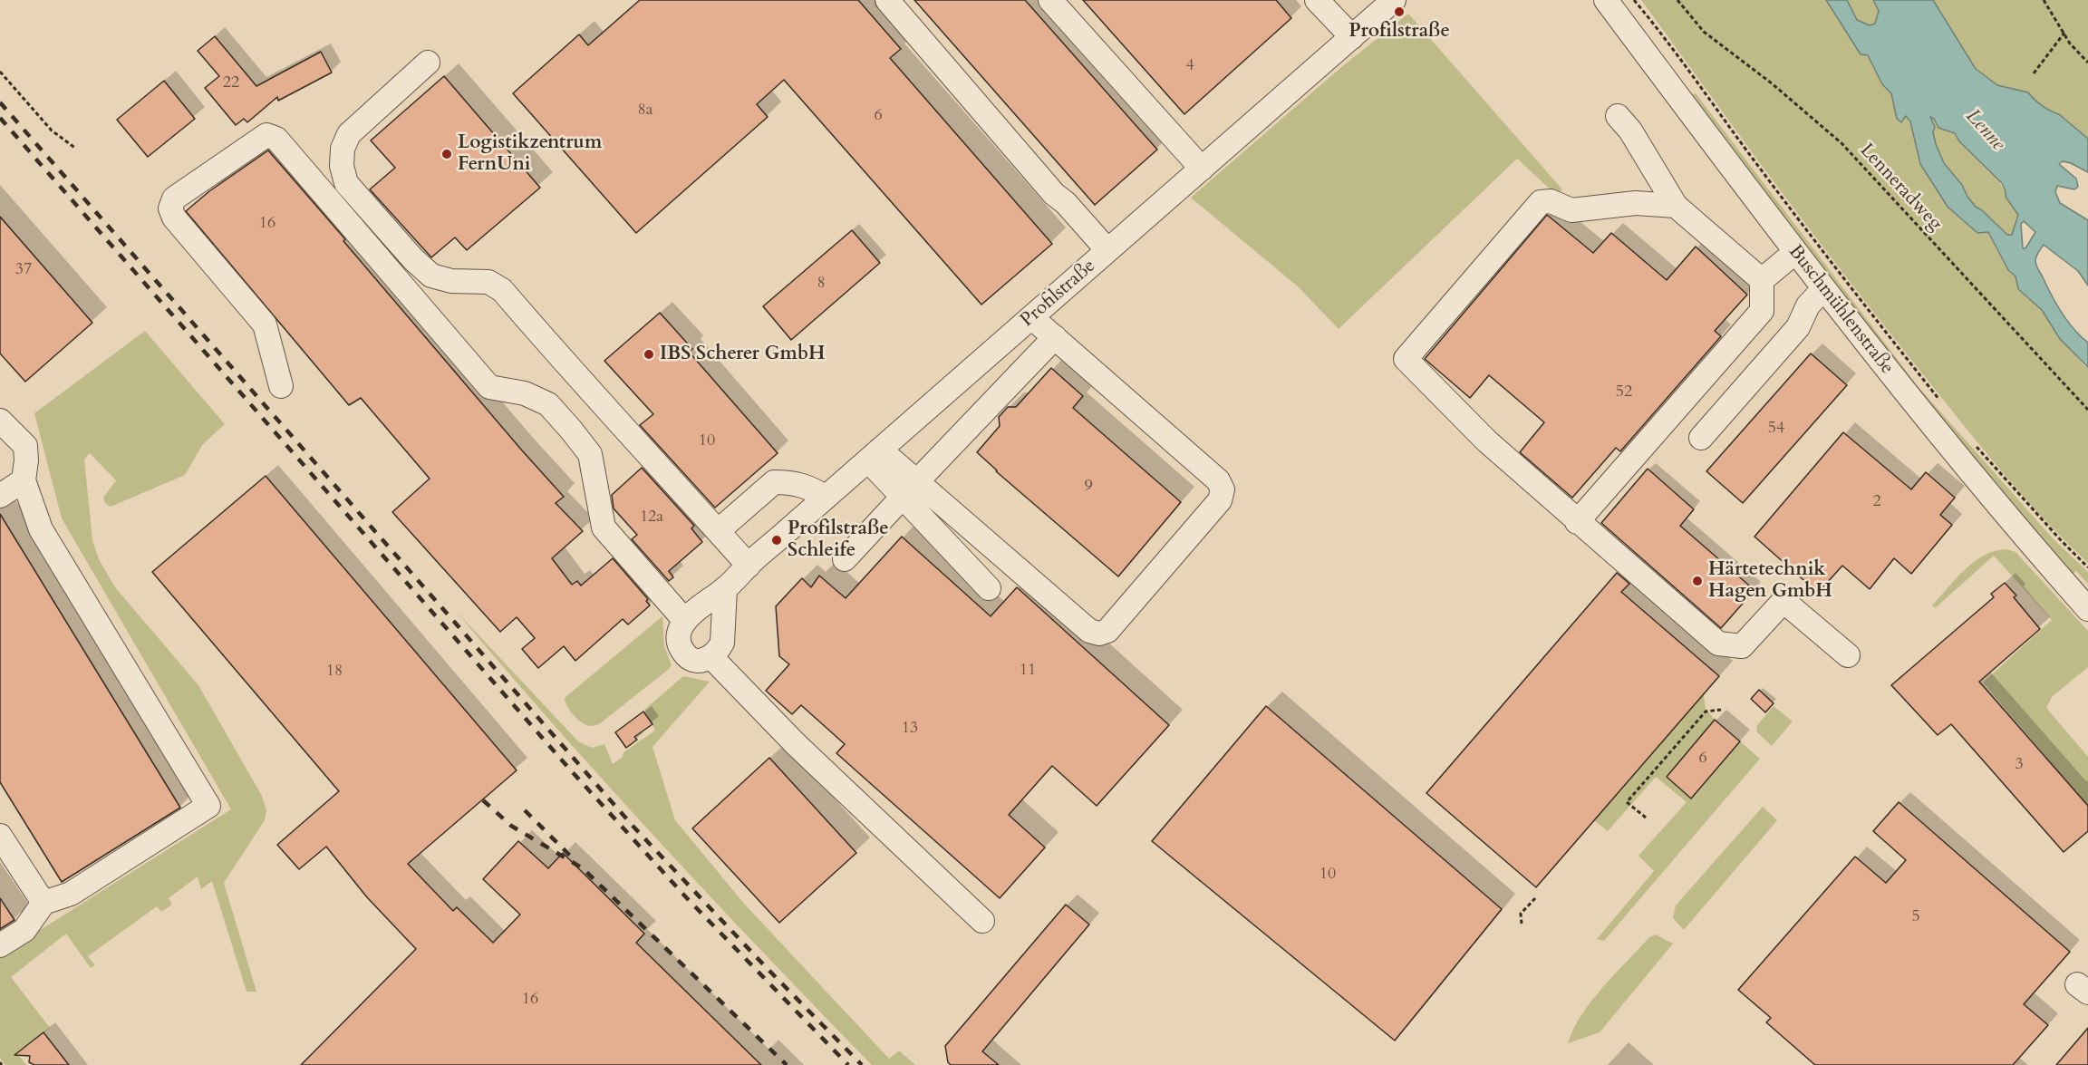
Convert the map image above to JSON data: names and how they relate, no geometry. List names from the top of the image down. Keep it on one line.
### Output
{"streets":{"street":["Profilstraße","Buschmühlenstraße"],"path":["Lenneradweg"]},"water":["Lenne"],"places":["Profilstraße","Logistikzentrum FernUni","IBS Scherer GmbH","Profilstraße Schleife","Härtetechnik Hagen GmbH"],"house_numbers":["4","22","8a","6","16","37","8","52","54","10","9","2","12a","11","18","13","6","3","10","5","16"]}
